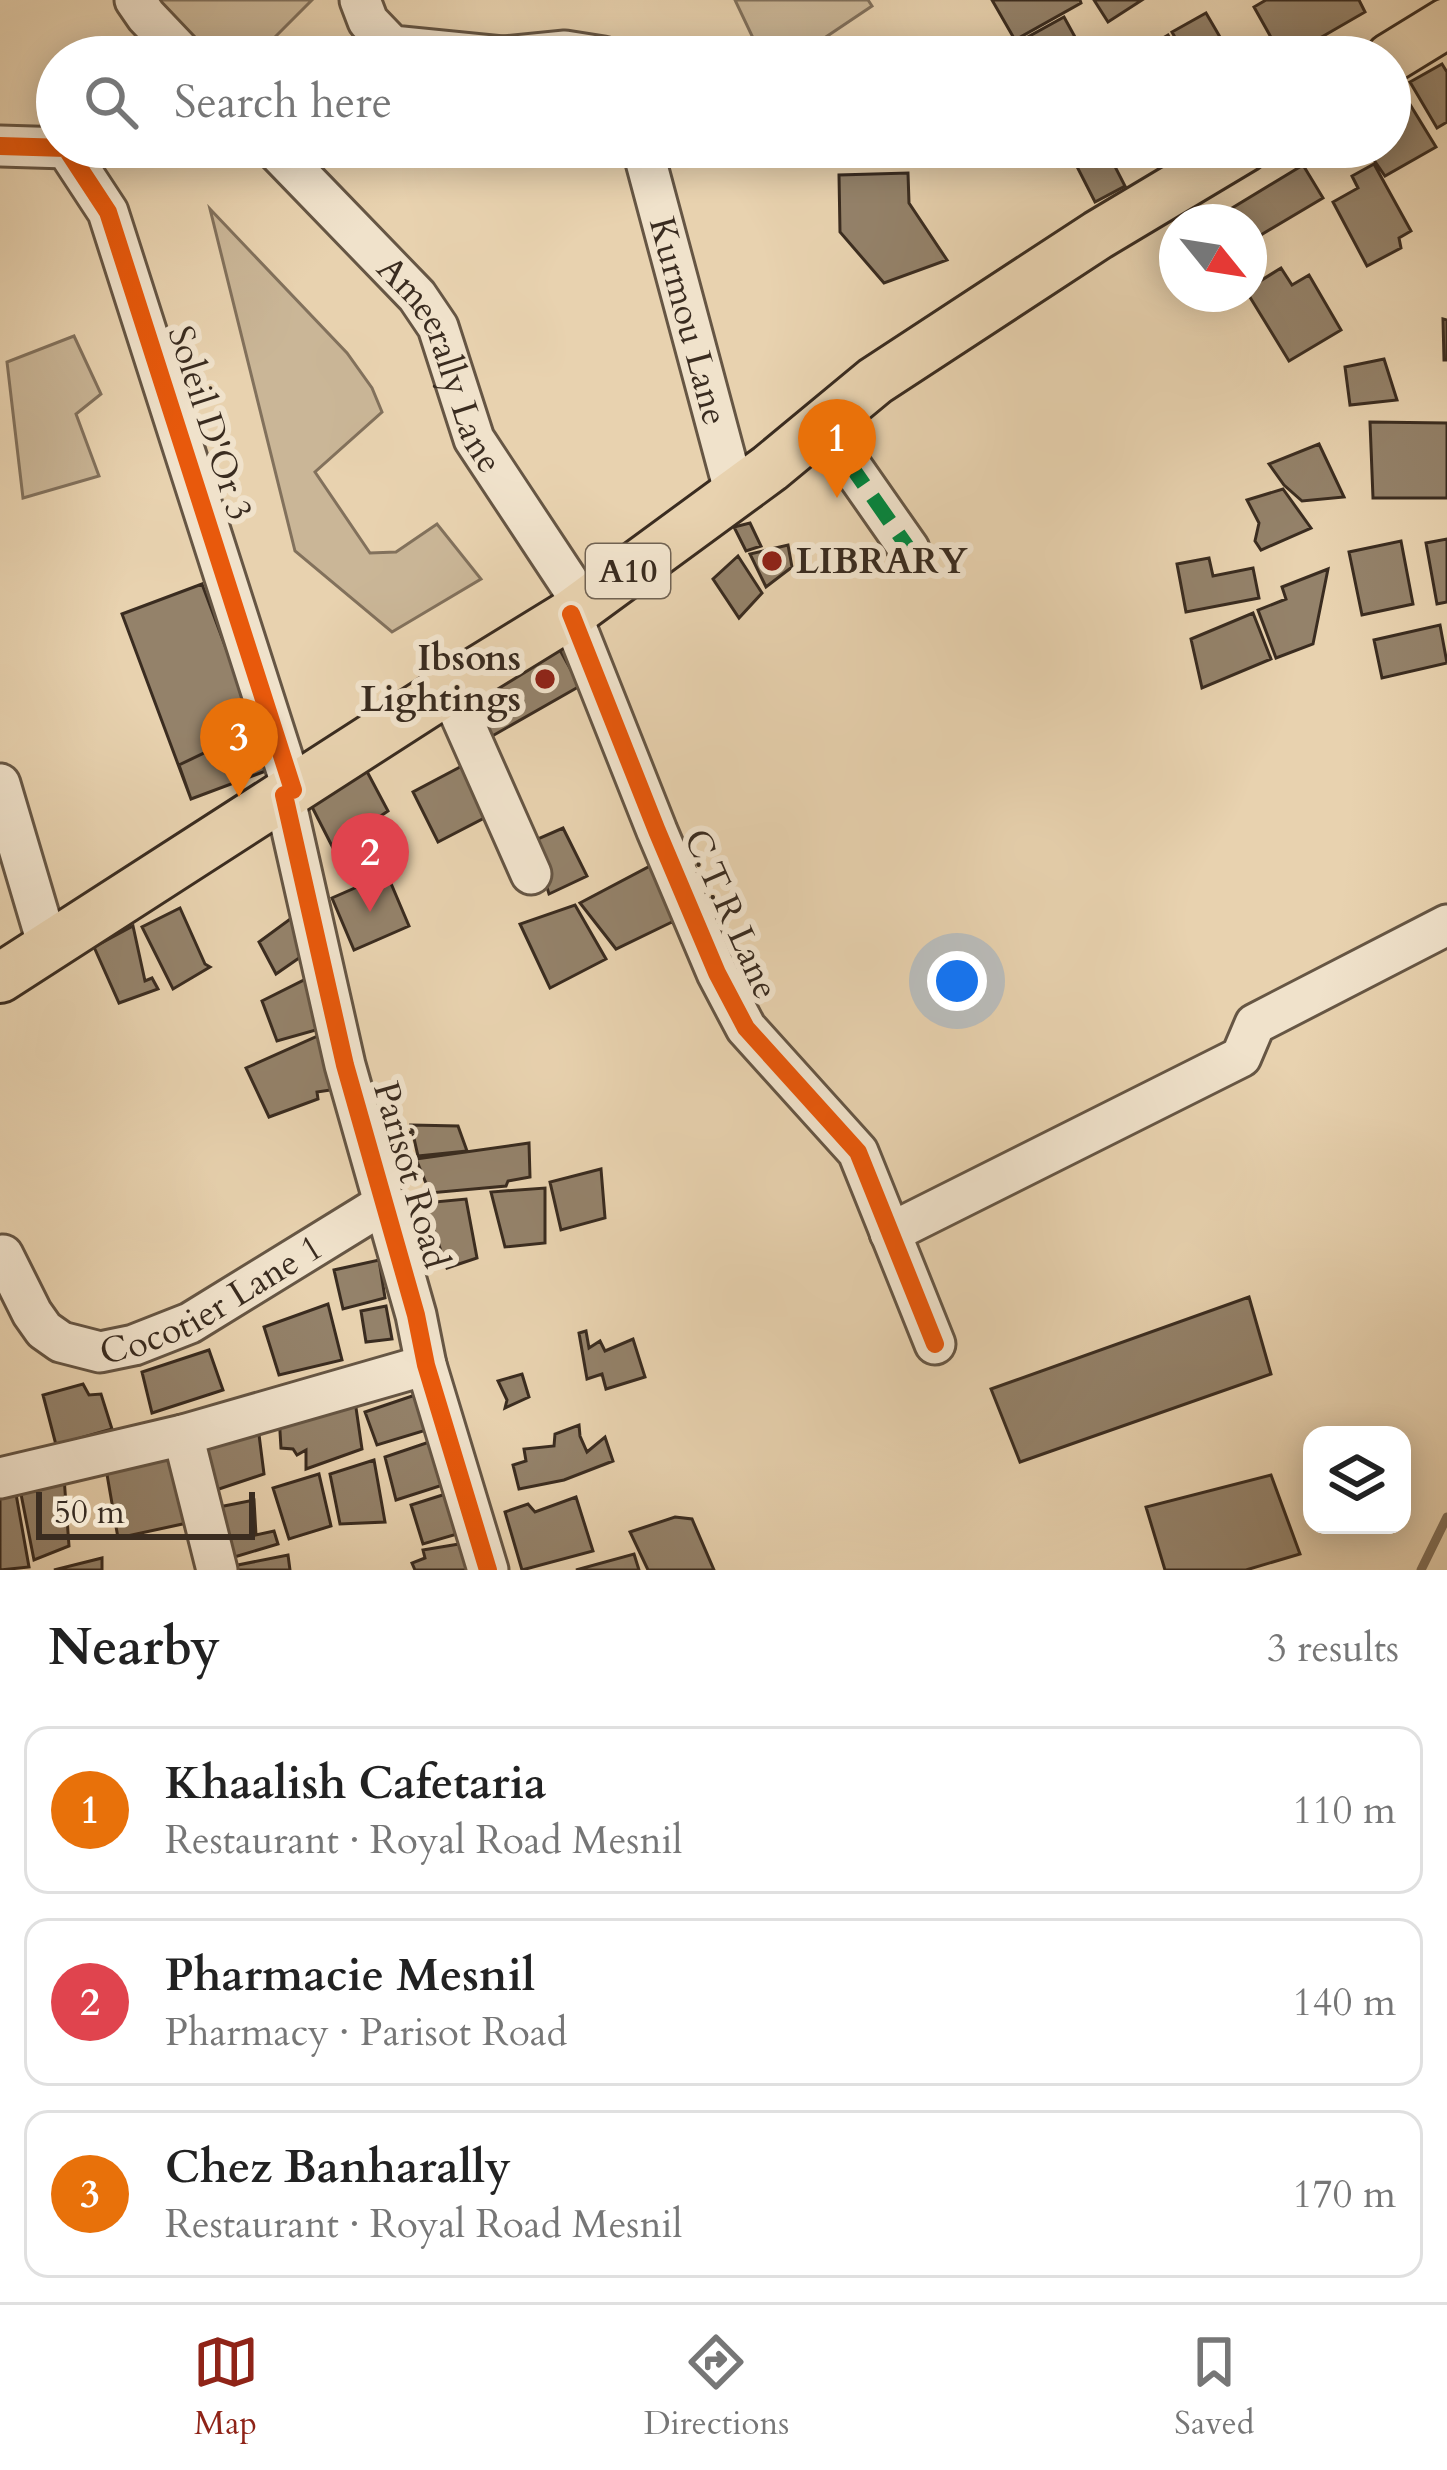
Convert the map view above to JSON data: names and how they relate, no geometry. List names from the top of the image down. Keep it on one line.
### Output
{"streets":{"main road":["A10"],"street":["Kurmou Lane","Ameerally Lane","Soleil D'Or 3","C.T.R Lane","Parisot Road","Cocotier Lane 1"]},"crossings":[["Kurmou Lane","A10"],["Ameerally Lane","A10"],["Ameerally Lane","C.T.R Lane"],["Soleil D'Or 3","A10"],["Soleil D'Or 3","Parisot Road"],["A10","C.T.R Lane"],["A10","Parisot Road"],["Parisot Road","Cocotier Lane 1"]],"places":["LIBRARY","Ibsons Lightings"],"scale_bar":"50 m","north":"bottom right","page":{"search":"Search here","pins":["1","3","2"],"scale":"50 m","heading":["Nearby","3 results"],"list":[{"mark":"1","name":"Khaalish Cafetaria","note":"Restaurant · Royal Road Mesnil","value":"110 m"},{"mark":"2","name":"Pharmacie Mesnil","note":"Pharmacy · Parisot Road","value":"140 m"},{"mark":"3","name":"Chez Banharally","note":"Restaurant · Royal Road Mesnil","value":"170 m"}],"nav":["Map","Directions","Saved"]}}
